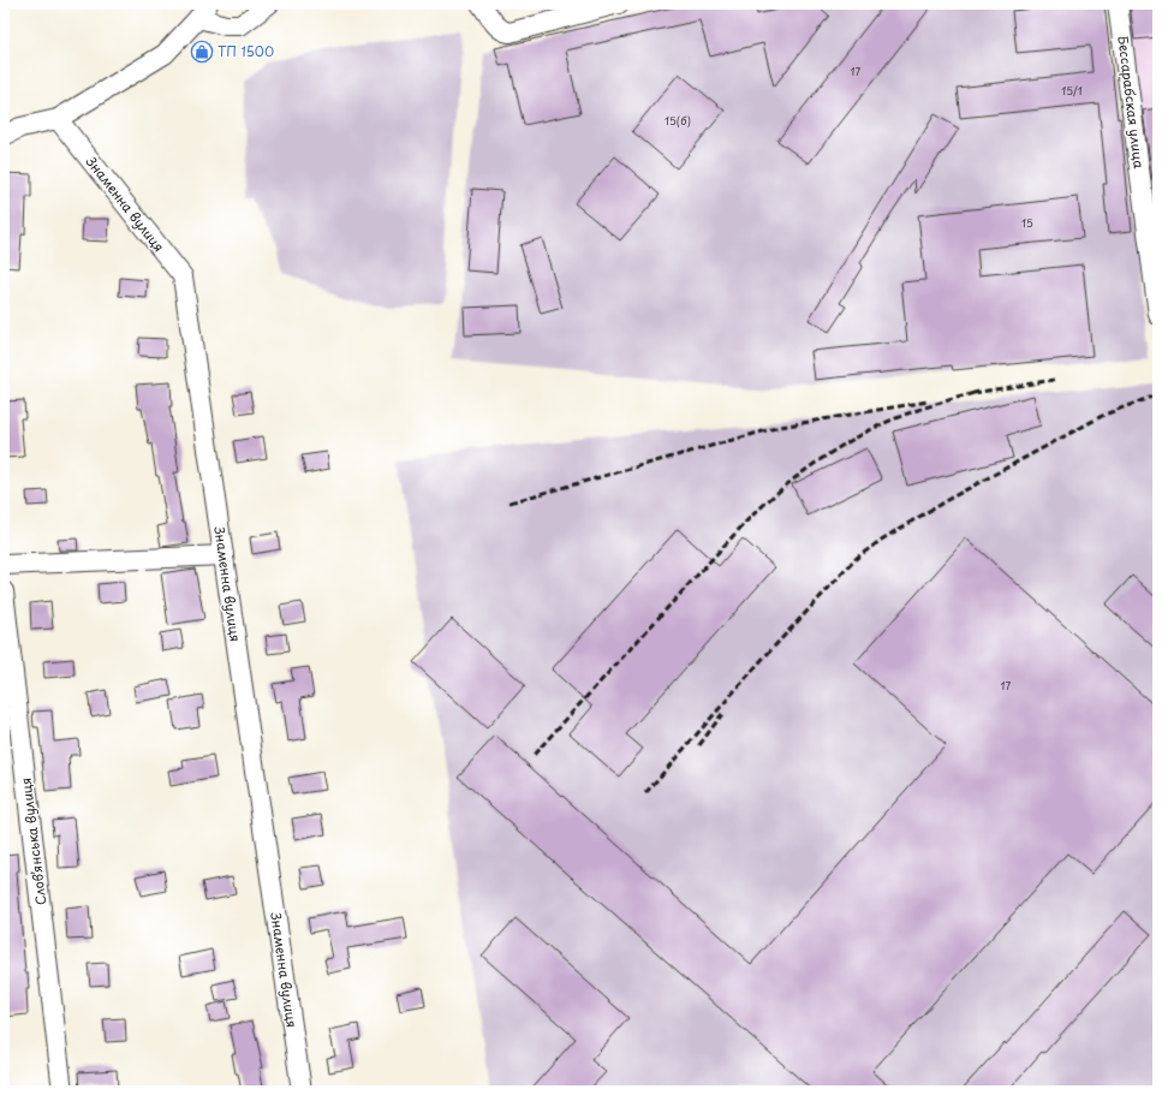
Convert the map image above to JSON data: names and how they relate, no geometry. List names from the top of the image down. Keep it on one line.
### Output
{"streets":{"street":["Бессарабская улица","Знаменна вулиця","Слов’янська вулиця"]},"places":{"shop":["ТП 1500"]},"house_numbers":["17","15/1","15(б)","15","17"]}
